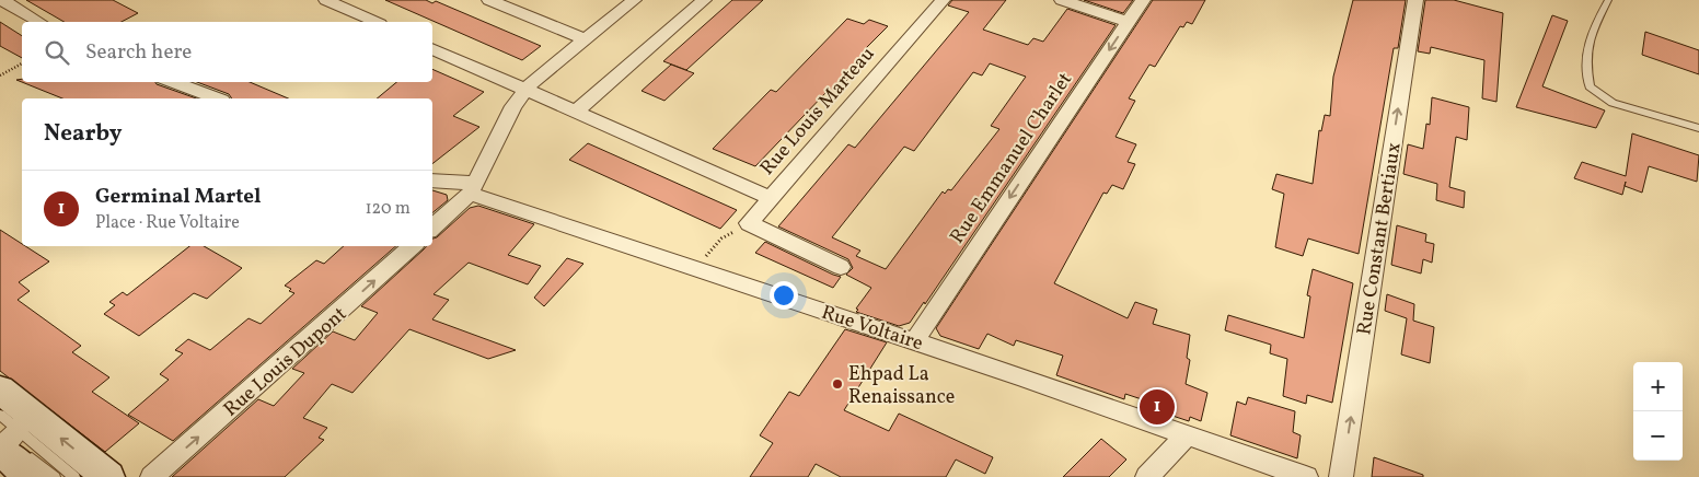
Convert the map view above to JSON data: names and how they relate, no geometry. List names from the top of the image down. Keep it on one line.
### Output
{"streets":{"street":["Rue Louis Marteau","Rue Emmanuel Charlet","Rue Constant Bertiaux","Rue Voltaire","Rue Louis Dupont"]},"crossings":[["Rue Emmanuel Charlet","Rue Voltaire"]],"one_way":["Rue Emmanuel Charlet","Rue Constant Bertiaux","Rue Louis Dupont"],"places":["Ehpad La Renaissance"],"page":{"search":"Search here","heading":"Nearby","list":[{"mark":"1","name":"Germinal Martel","note":"Place · Rue Voltaire","value":"120 m"}],"map_buttons":["+","−"],"pins":"1"}}
